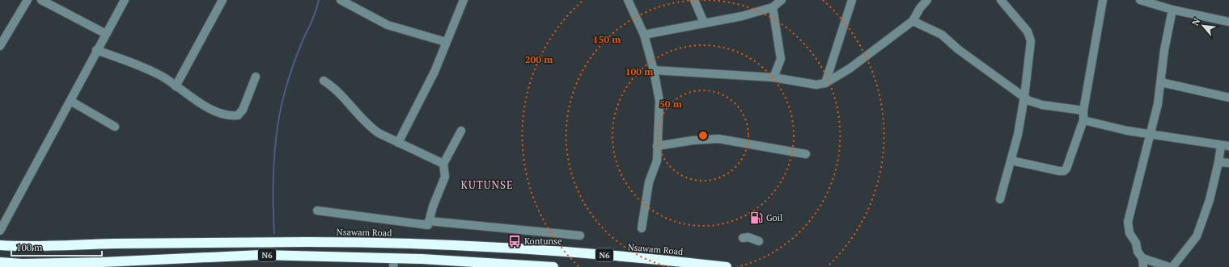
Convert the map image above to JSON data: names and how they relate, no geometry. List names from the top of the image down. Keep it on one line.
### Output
{"streets":{"highway":["Nsawam Road","N6"]},"districts":["KUTUNSE"],"places":{"fuel station":["Goil"],"bus stop":["Kontunse"]},"scale_bar":"100 m","north":"top left","rings":["150 m","200 m","100 m","50 m"]}
